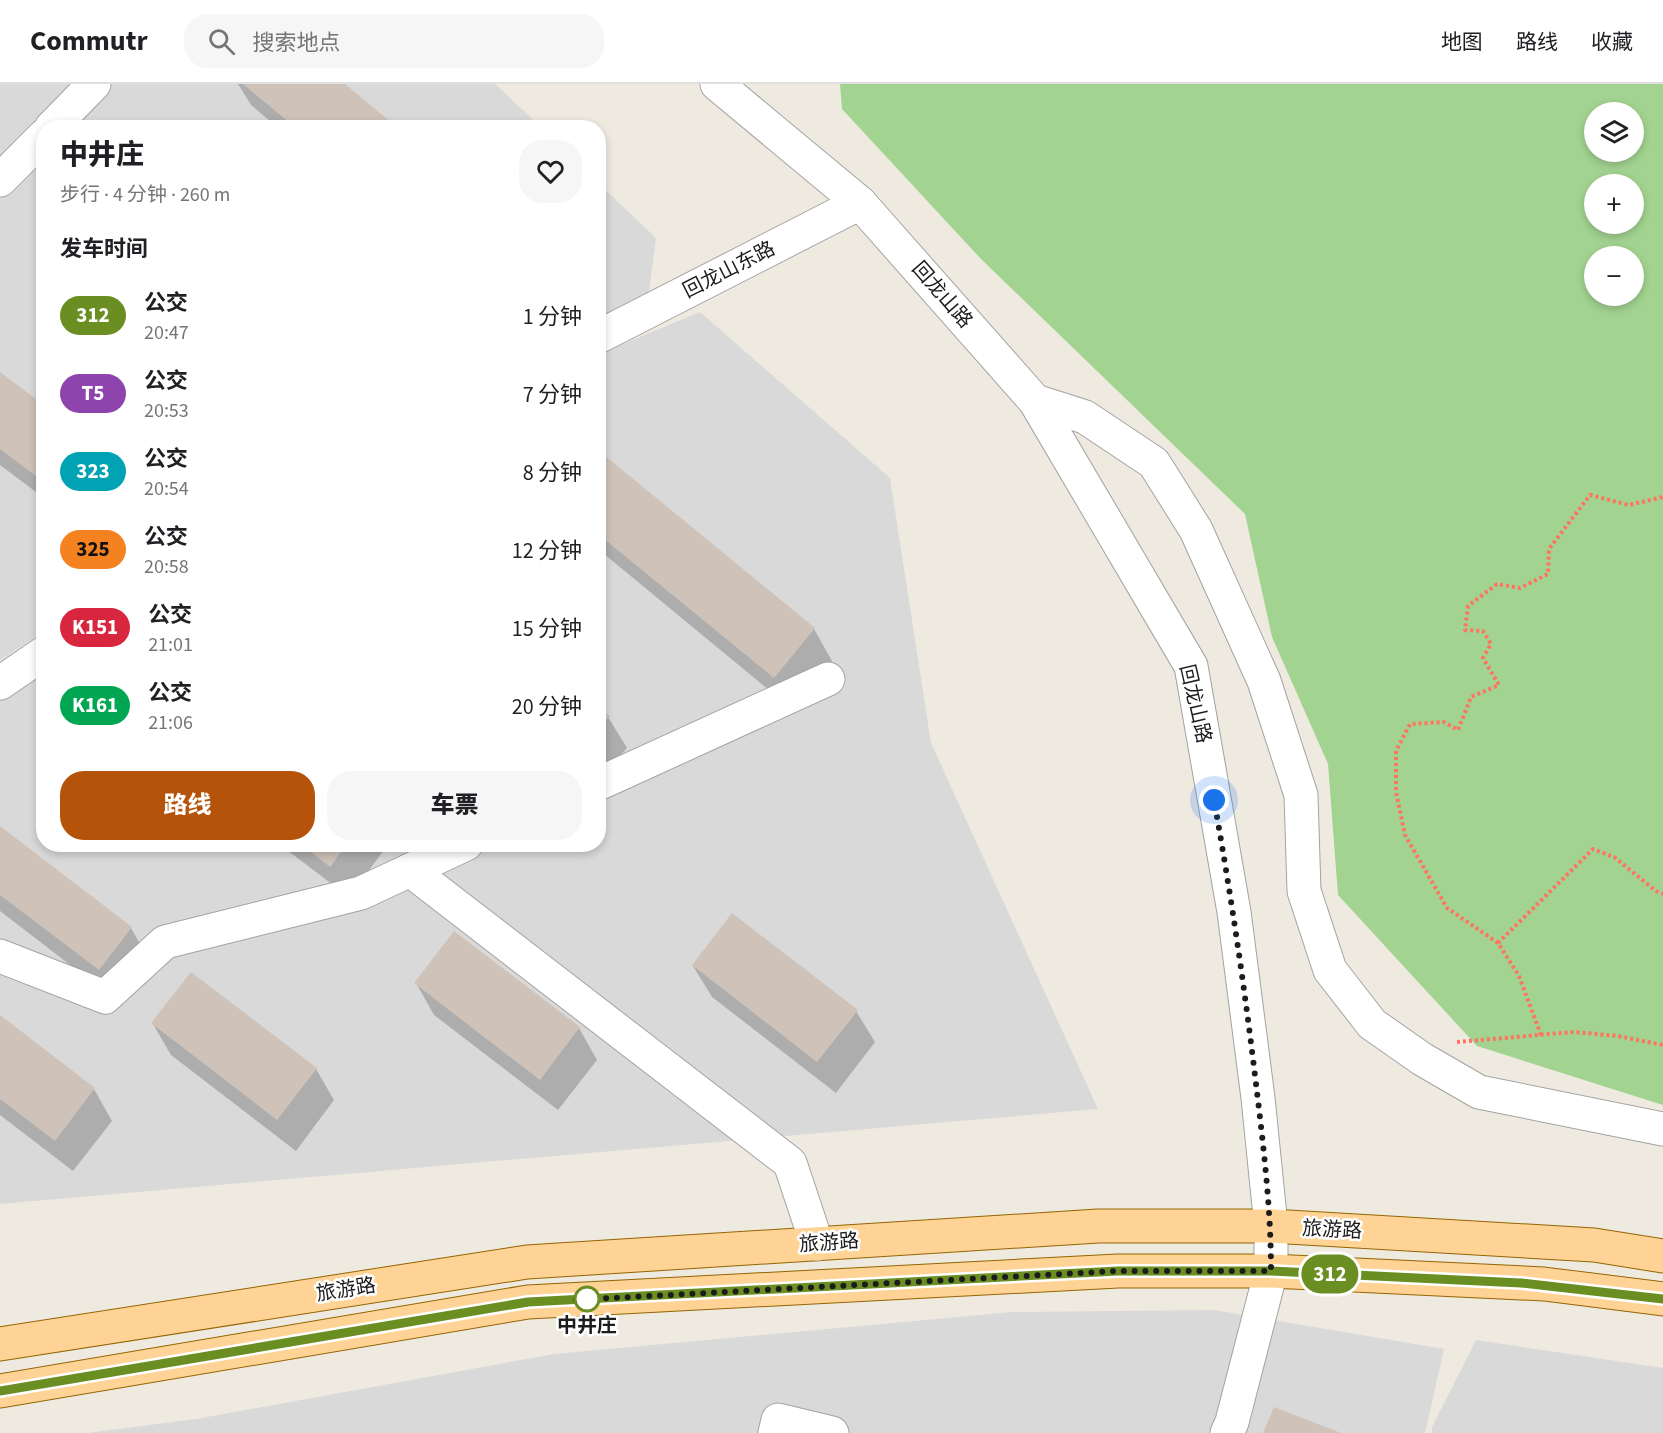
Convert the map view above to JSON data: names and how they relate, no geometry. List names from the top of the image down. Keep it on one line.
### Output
{"streets":{"main road":["旅游路"],"street":["回龙山东路","回龙山路"]},"crossings":[["回龙山东路","回龙山路"],["回龙山路","旅游路"]],"places":["中井庄"],"lines":["bus line 312"],"page":{"header":"Commutr","search":"搜索地点","nav":["地图","路线","收藏"],"on_map":"312","map_buttons":["+","−"],"heading":[["中井庄","步行 · 4 分钟 · 260 m"],"发车时间"],"list":[{"mark":"312","name":"公交","note":"20:47","value":"1 分钟"},{"mark":"T5","name":"公交","note":"20:53","value":"7 分钟"},{"mark":"323","name":"公交","note":"20:54","value":"8 分钟"},{"mark":"325","name":"公交","note":"20:58","value":"12 分钟"},{"mark":"K151","name":"公交","note":"21:01","value":"15 分钟"},{"mark":"K161","name":"公交","note":"21:06","value":"20 分钟"}],"buttons":["路线","车票"]}}
